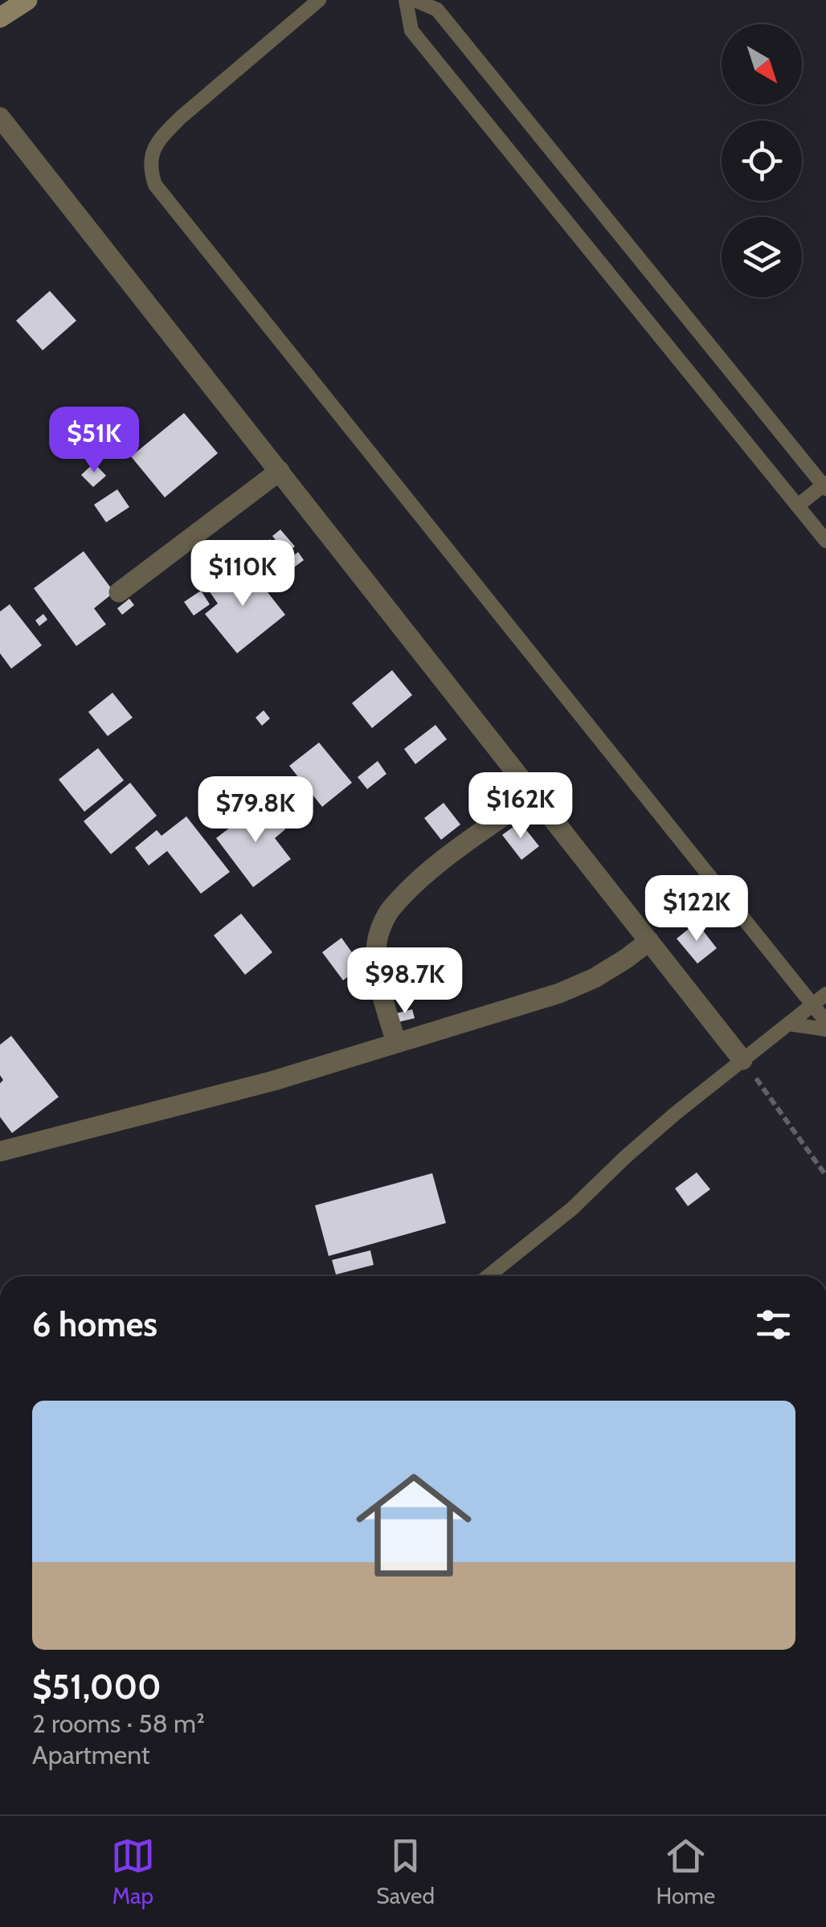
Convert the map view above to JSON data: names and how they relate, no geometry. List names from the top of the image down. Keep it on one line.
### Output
{"north":"bottom right","page":{"price":["$51K","$110K","$162K","$79.8K","$122K","$98.7K"],"heading":"6 homes","list":[{"name":"$51,000","note":"2 rooms · 58 m² · Apartment"}],"tabs":["Map","Saved","Home"]}}
